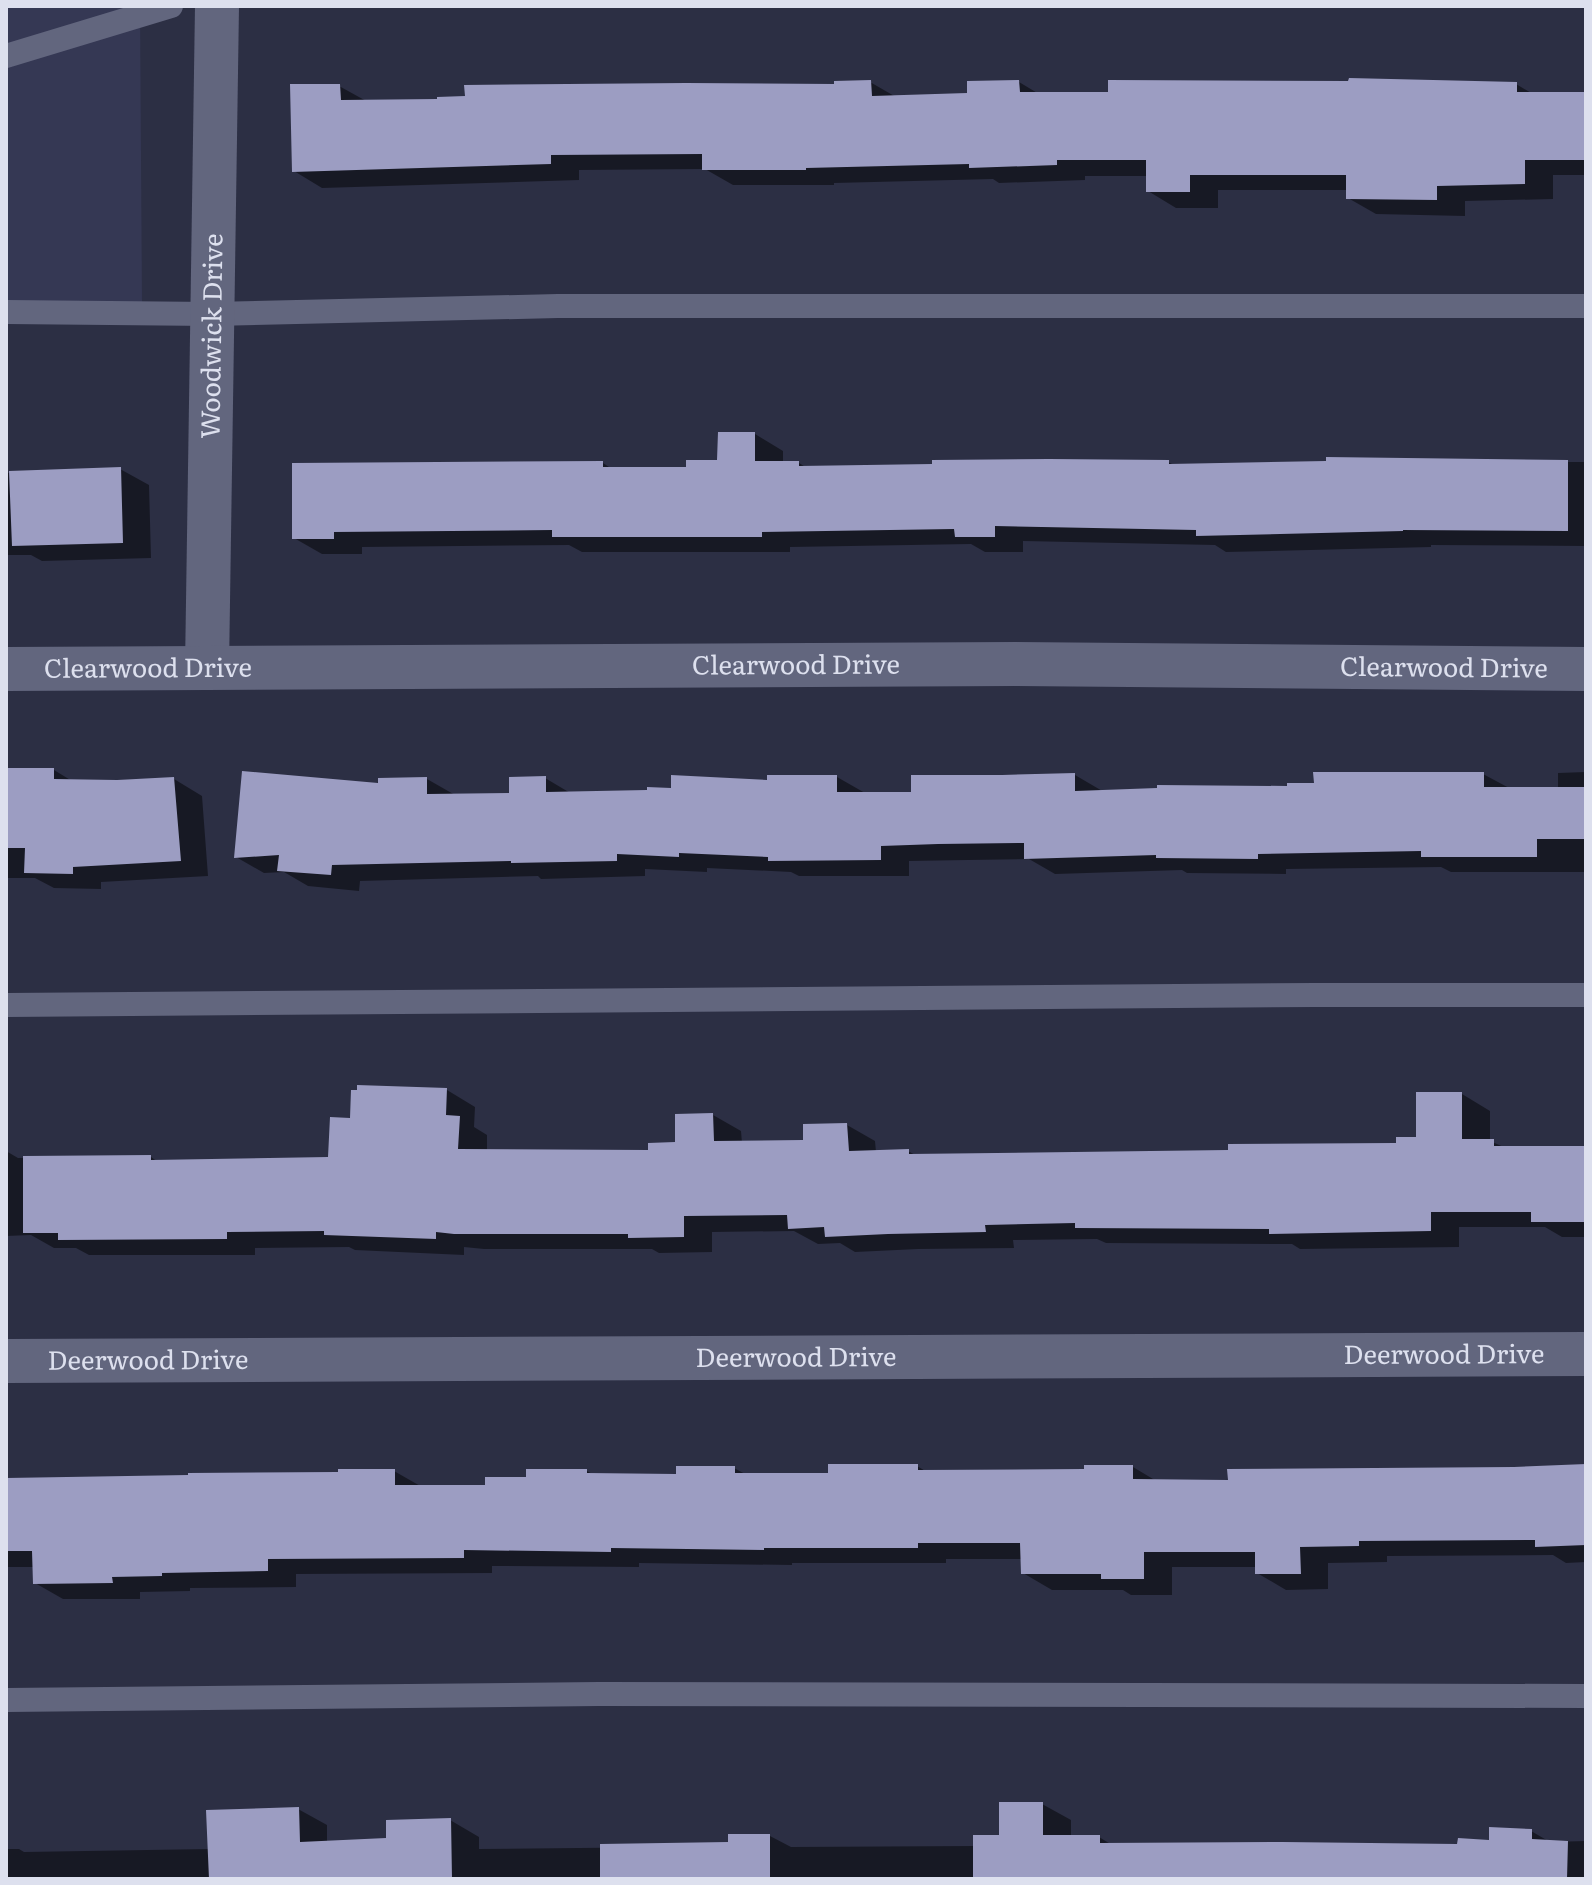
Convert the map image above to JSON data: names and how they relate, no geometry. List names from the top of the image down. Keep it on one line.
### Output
{"streets":{"street":["Woodwick Drive","Clearwood Drive","Deerwood Drive"]},"crossings":[["Woodwick Drive","Clearwood Drive"]]}
